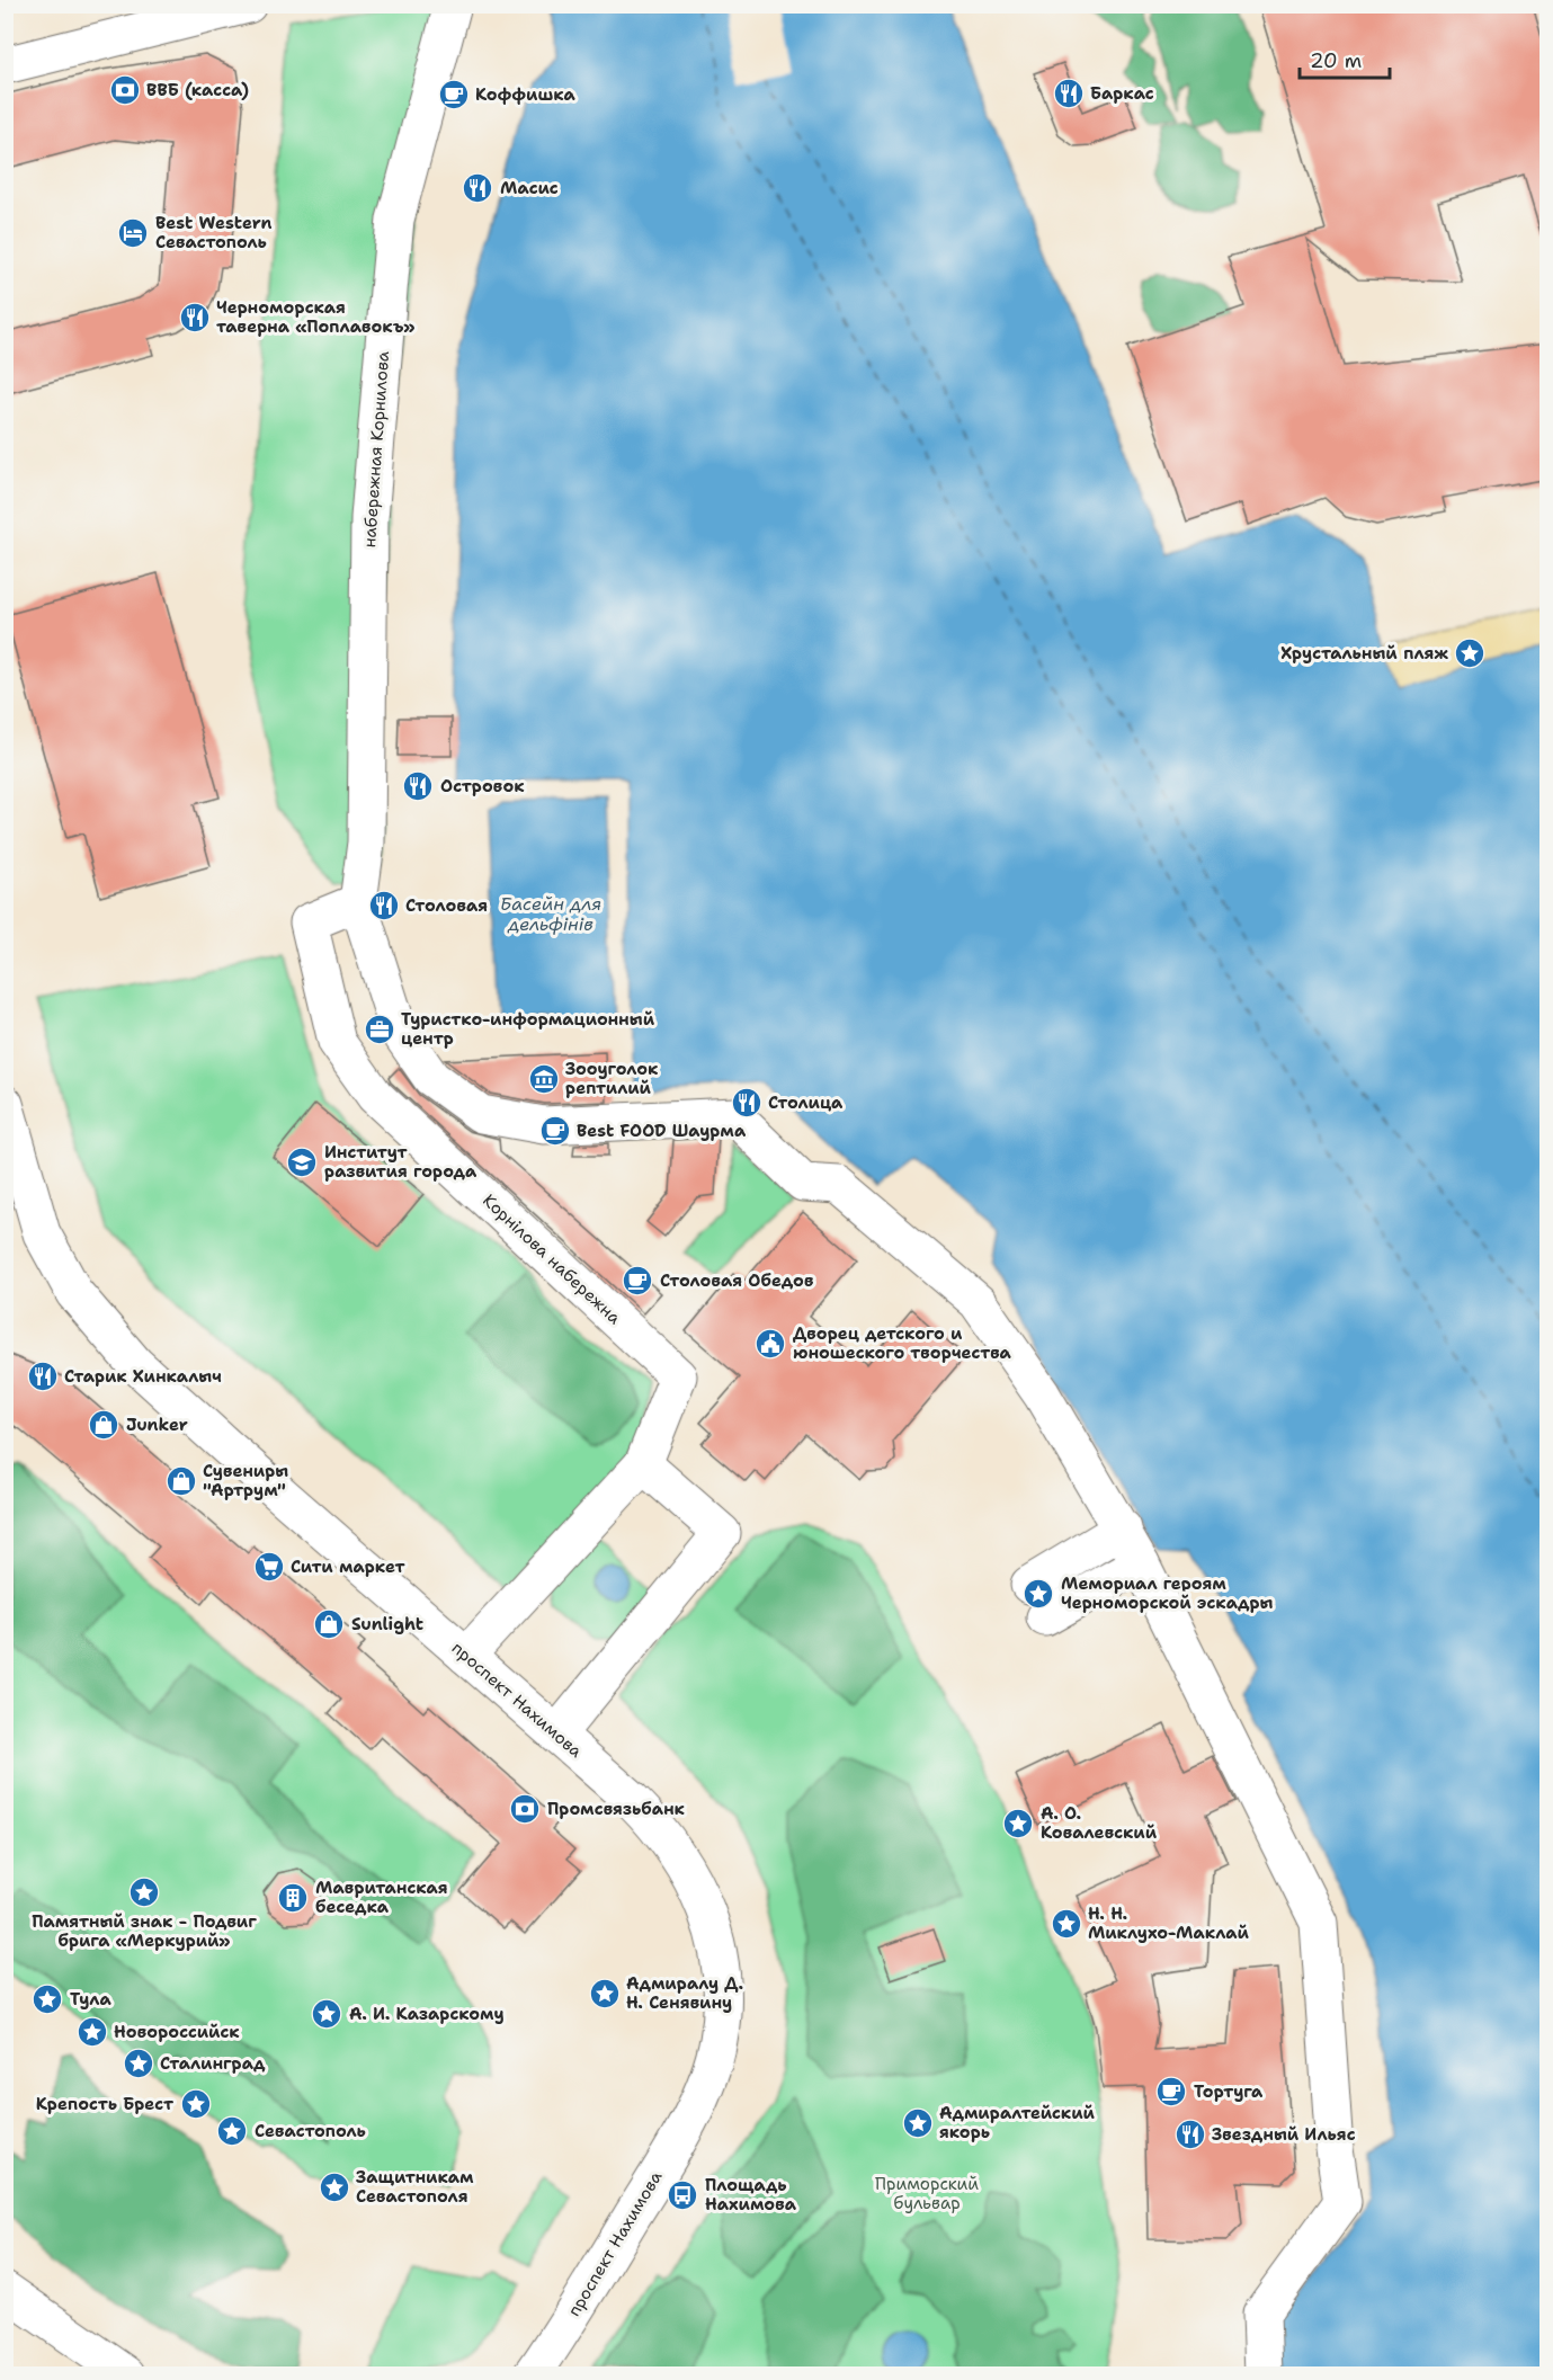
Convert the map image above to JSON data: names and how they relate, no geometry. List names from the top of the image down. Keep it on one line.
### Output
{"streets":{"street":["набережная Корнилова","Корнілова набережна","проспект Нахимова"]},"crossings":[["набережная Корнилова","Корнілова набережна"]],"water":["Басейн для дельфiнiв"],"parks":["Приморский бульвар"],"places":{"bank":["ВВБ (касса)","Промсвязьбанк"],"restaurant":["Баркас","Масис","Черноморская таверна «Поплавокъ»","Островок","Столовая","Столица","Старик Хинкалыч","Звездный Ильяс"],"cafe":["Коффишка","Best FOOD Шаурма","Столовая Обедов","Тортуга"],"hotel":["Best Western Севастополь"],"place":["Хрустальный пляж","Мемориал героям Черноморской эскадры","А. О. Ковалевский","Памятный знак - Подвиг брига «Меркурий»","Н. Н. Миклухо-Маклай","Адмиралу Д. Н. Сенявину","Тула","А. И. Казарскому","Новороссийск","Сталинград","Крепость Брест","Адмиралтейский якорь","Севастополь","Защитникам Севастополя"],"office":["Туристко-информационный центр"],"museum":["Зооуголок рептилий"],"school or university":["Институт развития города"],"public building":["Дворец детского и юношеского творчества"],"shop":["Junker","Сувениры \"Артрум\"","Sunlight"],"supermarket":["Сити маркет"],"building":["Мавританская беседка"],"bus stop":["Площадь Нахимова"]},"scale_bar":"20 m"}
